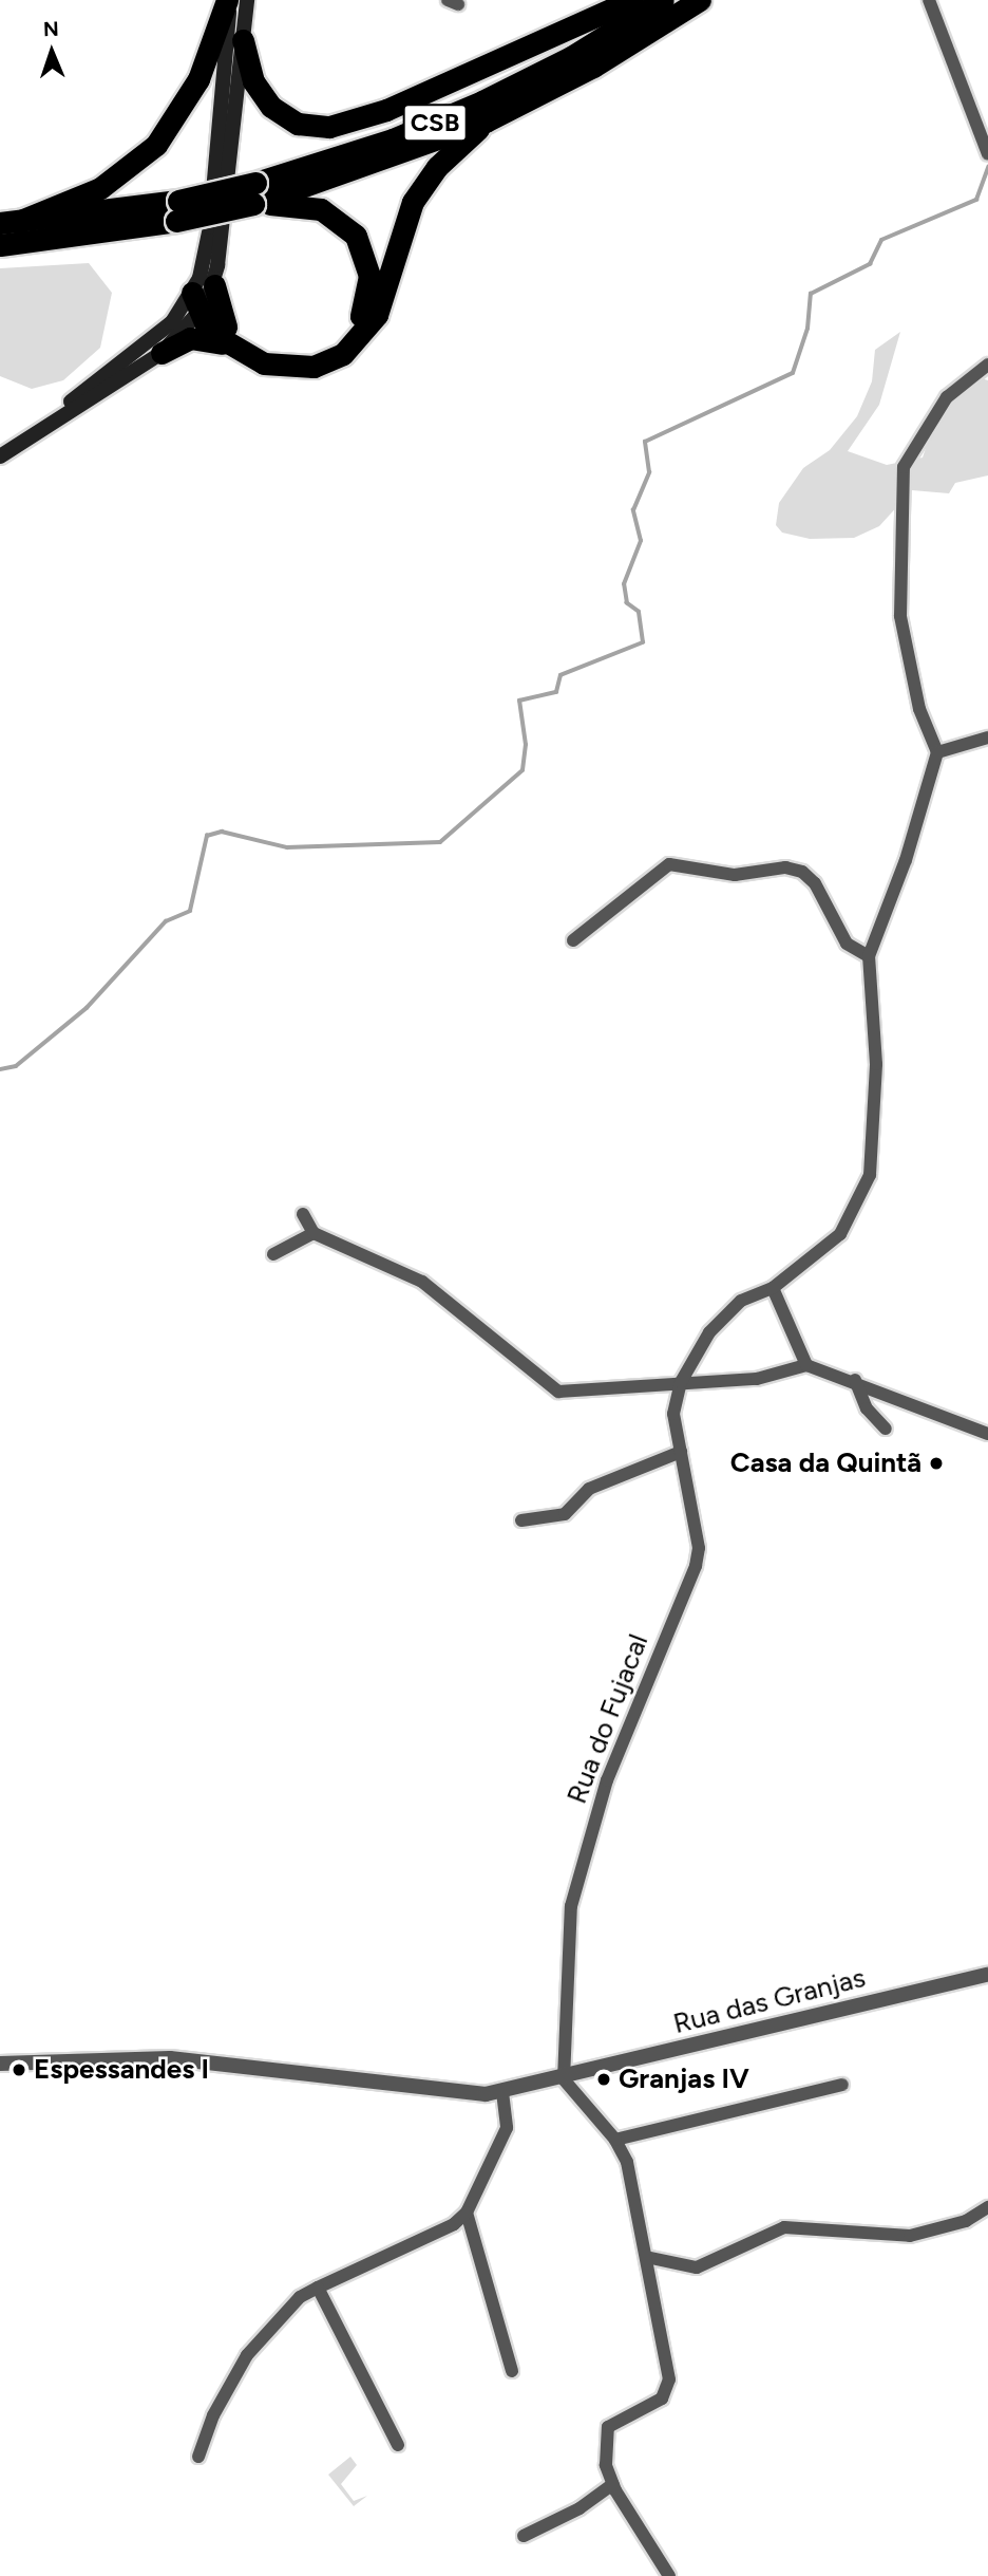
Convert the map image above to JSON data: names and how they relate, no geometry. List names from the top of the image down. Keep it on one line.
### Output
{"streets":{"highway":["CSB"],"street":["Rua do Fujacal","Rua das Granjas"]},"crossings":[["Rua do Fujacal","Rua das Granjas"]],"places":["Casa da Quintã","Espessandes I","Granjas IV"],"north":"top"}
